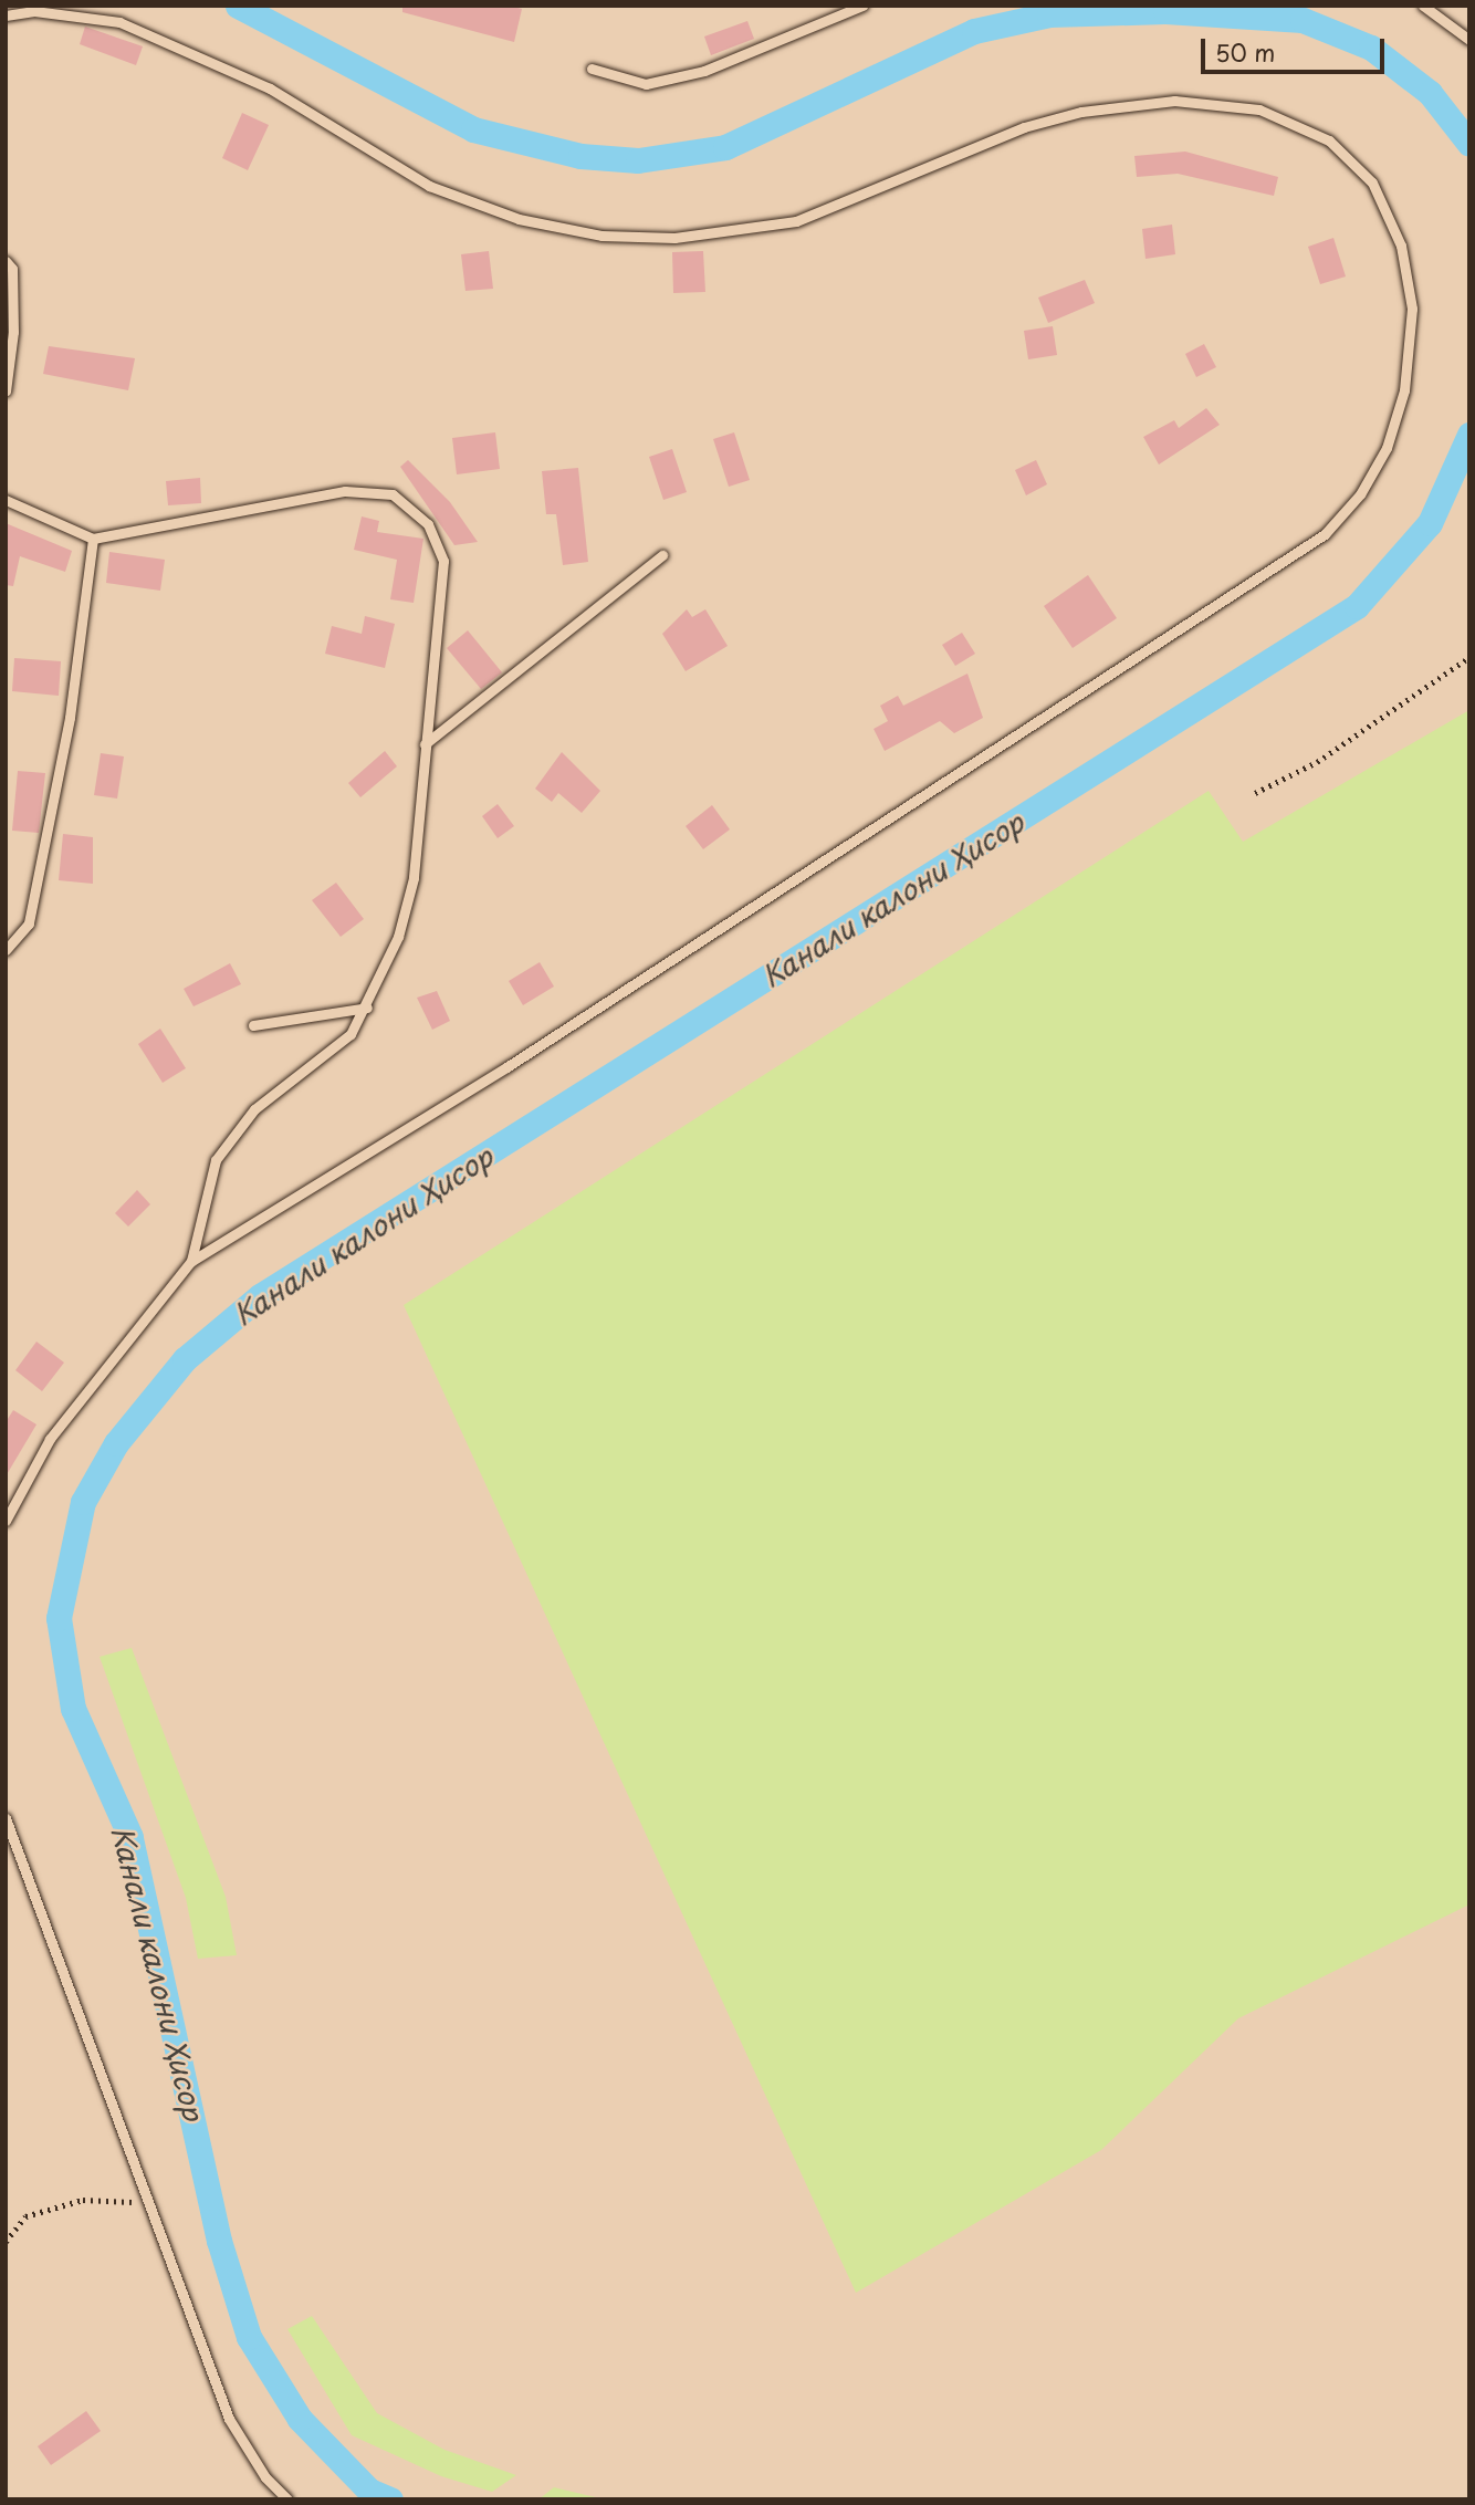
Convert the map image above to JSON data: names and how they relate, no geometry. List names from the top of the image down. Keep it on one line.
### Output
{"water":["Канали калони Ҳисор"],"scale_bar":"50 m"}
